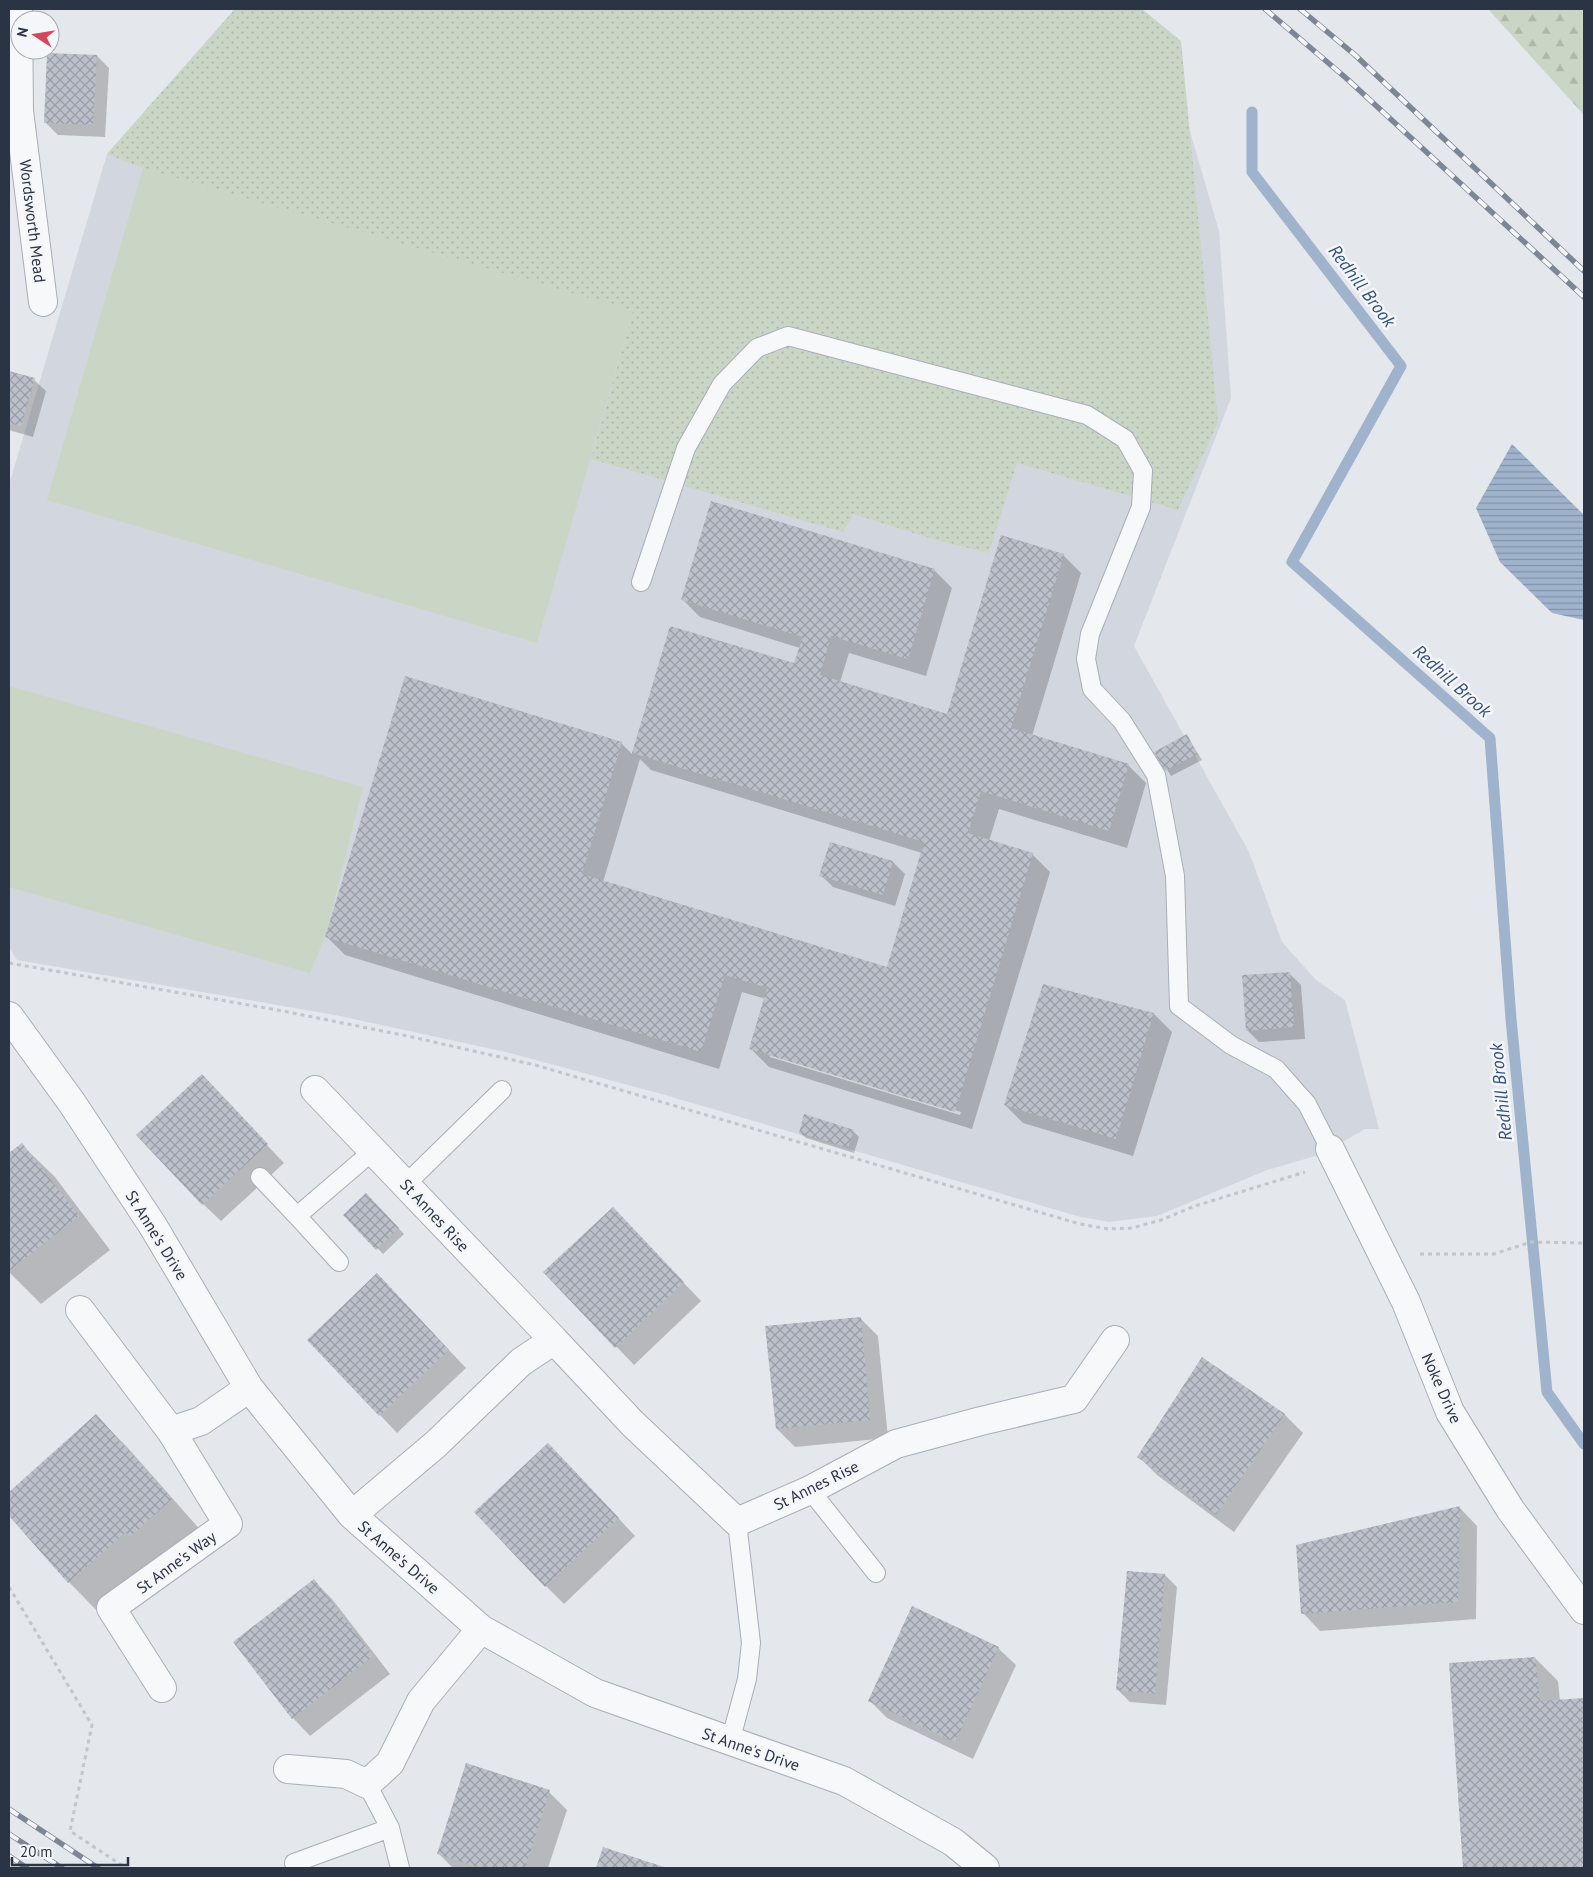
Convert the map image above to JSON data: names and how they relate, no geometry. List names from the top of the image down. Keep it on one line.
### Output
{"streets":{"street":["Wordsworth Mead","St Annes Rise","St Anne's Drive","Noke Drive","St Anne's Way"]},"water":["Redhill Brook"],"scale_bar":"20 m","north":"left"}
